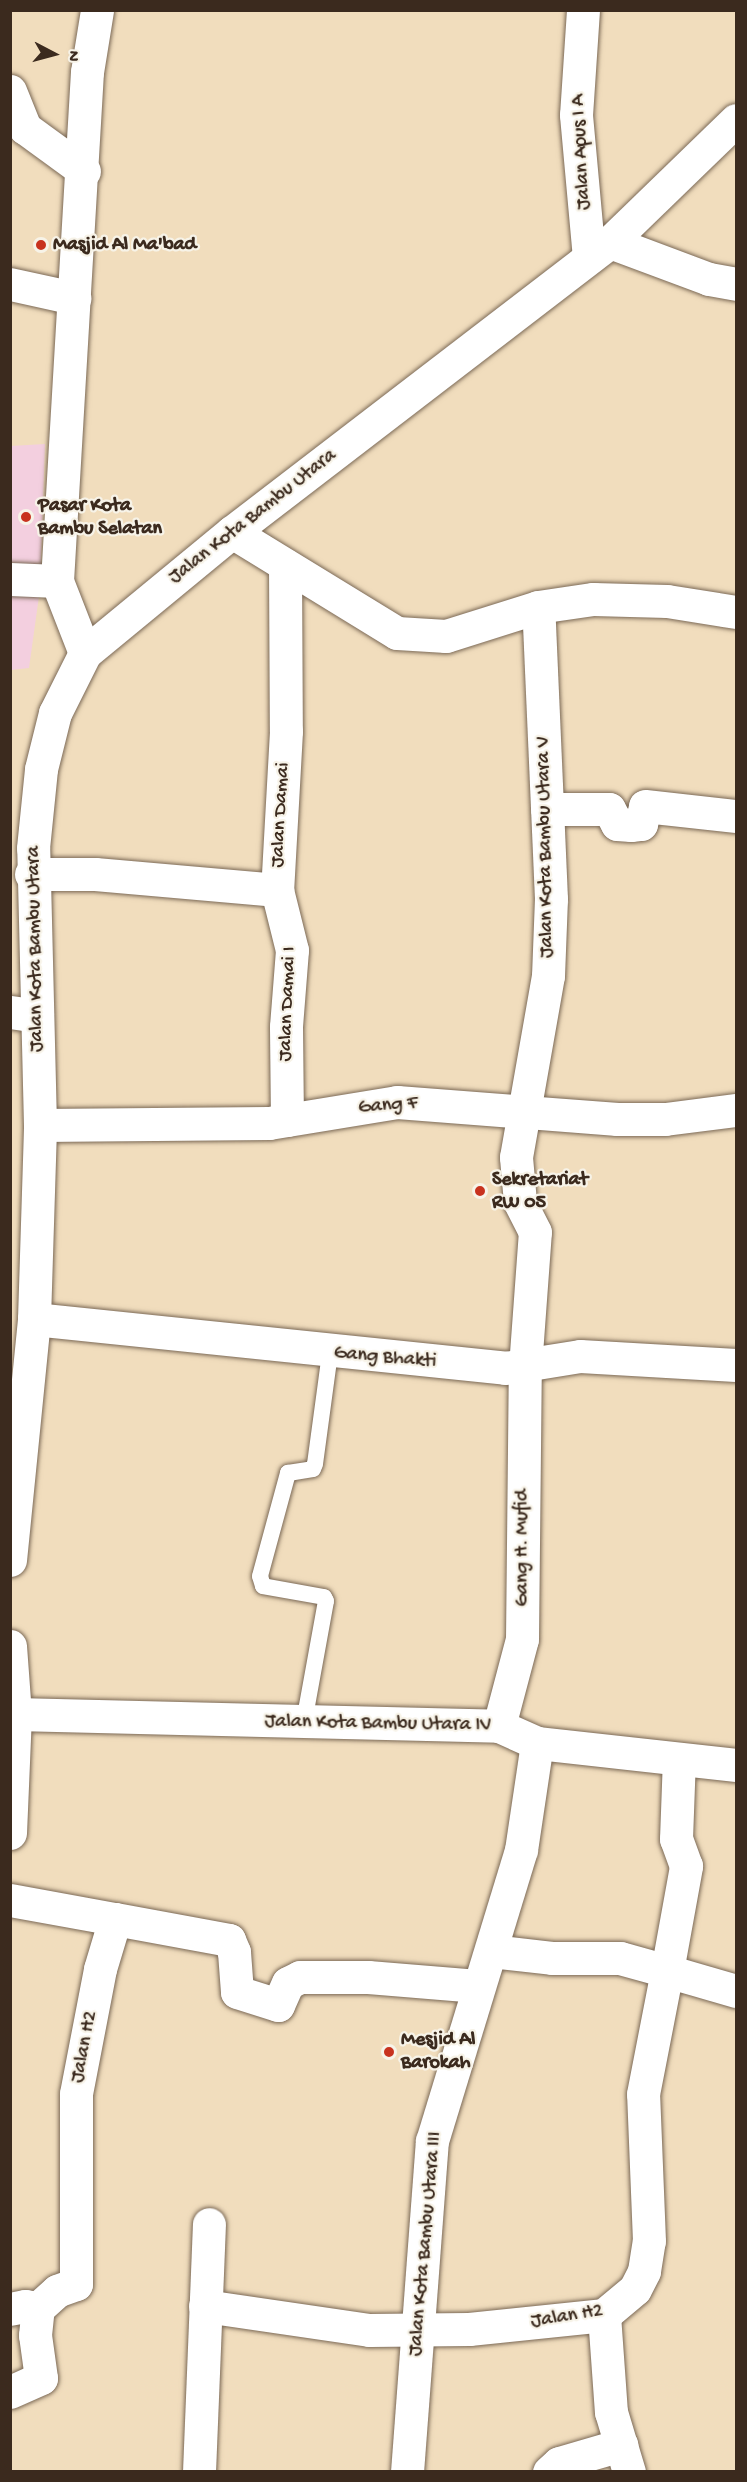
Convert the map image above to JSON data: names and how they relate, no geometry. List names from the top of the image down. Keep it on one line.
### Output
{"streets":{"street":["Jalan Apus I A","Jalan Kota Bambu Utara","Jalan Damai","Jalan Kota Bambu Utara V","Jalan Damai I","Gang F","Gang Bhakti","Gang H. Mufid","Jalan Kota Bambu Utara IV","Jalan H2","Jalan Kota Bambu Utara III"]},"crossings":[["Jalan Apus I A","Jalan Kota Bambu Utara"],["Jalan Kota Bambu Utara","Jalan Damai"],["Jalan Kota Bambu Utara","Gang F"],["Jalan Kota Bambu Utara","Gang Bhakti"],["Jalan Damai","Jalan Damai I"],["Jalan Kota Bambu Utara V","Gang F"],["Jalan Kota Bambu Utara V","Gang Bhakti"],["Jalan Kota Bambu Utara V","Gang H. Mufid"],["Jalan Damai I","Gang F"],["Gang Bhakti","Gang H. Mufid"],["Gang H. Mufid","Jalan Kota Bambu Utara IV"],["Jalan Kota Bambu Utara IV","Jalan H2"],["Jalan Kota Bambu Utara IV","Jalan Kota Bambu Utara III"],["Jalan H2","Jalan Kota Bambu Utara III"]],"places":["Masjid Al Ma'bad","Pasar Kota Bambu Selatan","Sekretariat RW 05","Mesjid Al Barokah"],"north":"right"}
